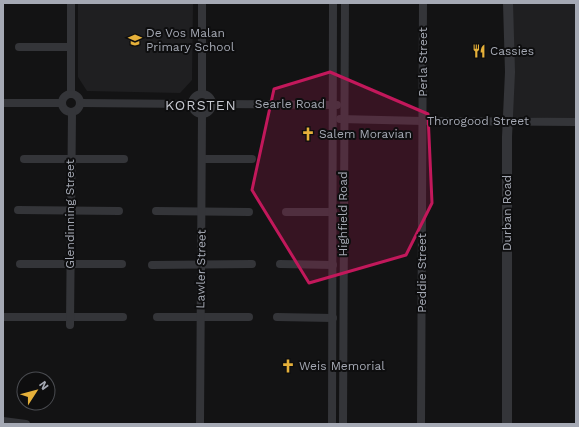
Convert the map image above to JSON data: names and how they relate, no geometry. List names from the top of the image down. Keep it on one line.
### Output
{"streets":{"street":["Perla Street","Searle Road","Thorogood Street","Durban Road","Glendinning Street","Highfield Road","Lawler Street","Peddie Street"]},"crossings":[["Perla Street","Thorogood Street"],["Perla Street","Peddie Street"],["Searle Road","Highfield Road"],["Searle Road","Lawler Street"],["Thorogood Street","Durban Road"],["Thorogood Street","Highfield Road"],["Thorogood Street","Peddie Street"]],"districts":["KORSTEN"],"places":{"school or university":["De Vos Malan Primary School"],"restaurant":["Cassies"],"church":["Salem Moravian","Weis Memorial"]},"north":"top right"}
